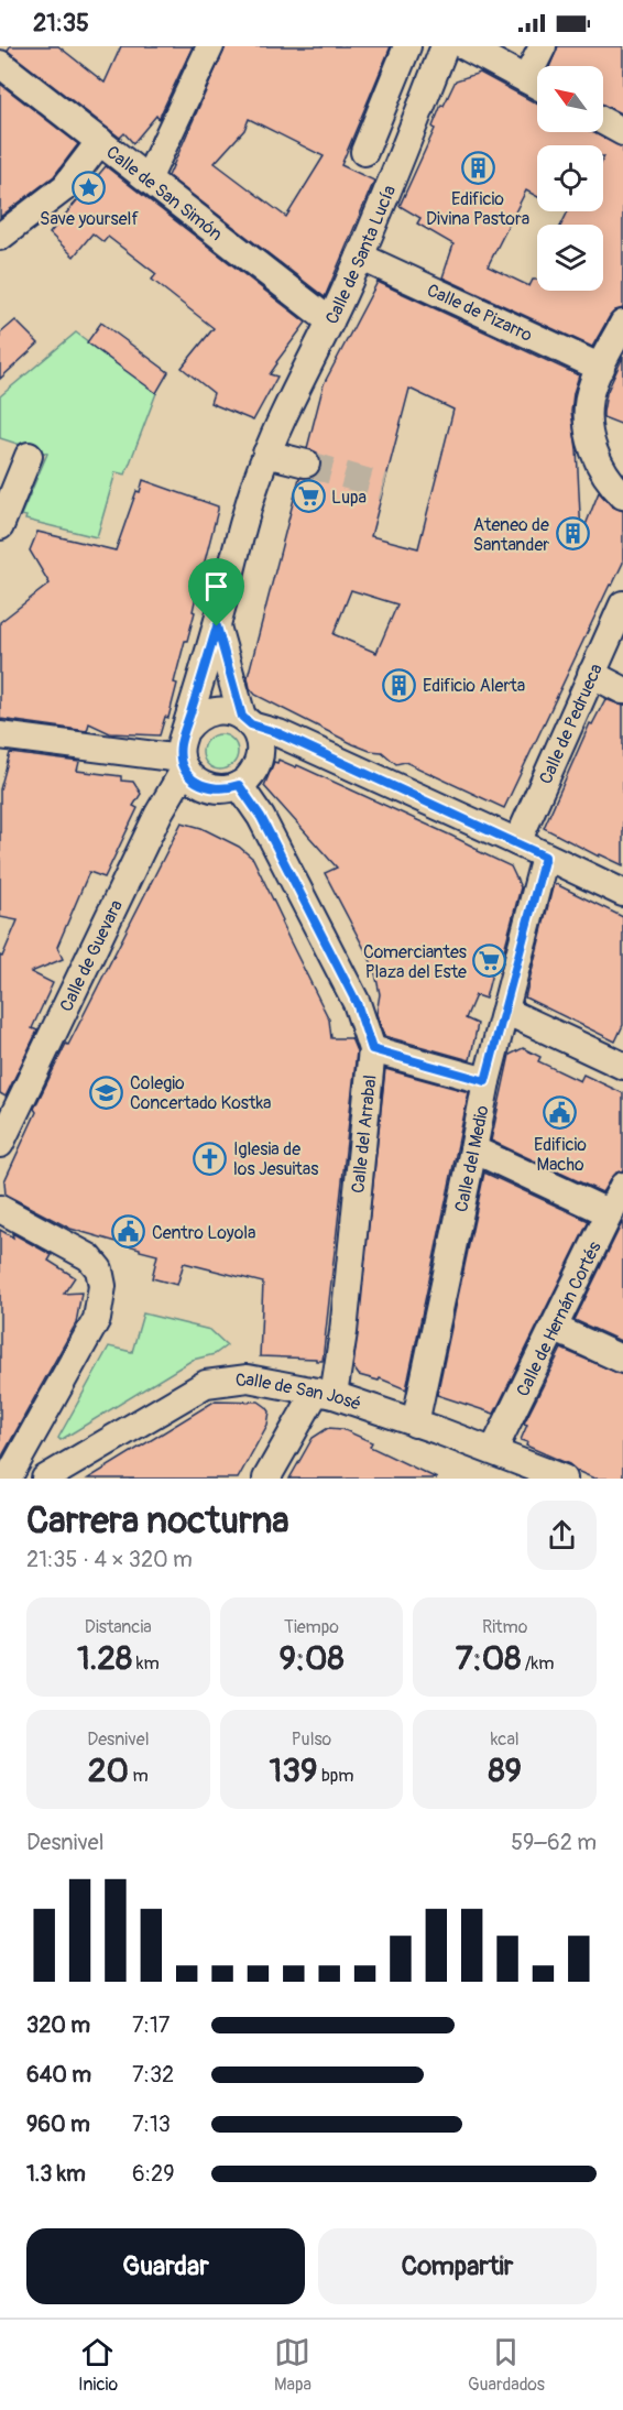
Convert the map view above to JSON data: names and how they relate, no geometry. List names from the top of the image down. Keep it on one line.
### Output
{"streets":{"street":["Calle de San Simón","Calle de Santa Lucía","Calle de Pizarro","Calle de Pedrueca","Calle de Guevara","Calle del Arrabal","Calle del Medio","Calle de Hernán Cortés","Calle de San José"]},"crossings":[["Calle de San Simón","Calle de Santa Lucía"],["Calle de Santa Lucía","Calle de Pizarro"],["Calle de Santa Lucía","Calle de Guevara"],["Calle de Santa Lucía","Calle del Arrabal"],["Calle de Guevara","Calle del Arrabal"],["Calle del Arrabal","Calle de San José"],["Calle del Medio","Calle de San José"],["Calle de Hernán Cortés","Calle de San José"]],"places":{"building":["Edificio Divina Pastora","Ateneo de Santander","Edificio Alerta"],"place":["Save yourself"],"supermarket":["Lupa","Comerciantes Plaza del Este"],"school or university":["Colegio Concertado Kostka"],"public building":["Edificio Macho","Centro Loyola"],"church":["Iglesia de los Jesuitas"]},"north":"top left","page":{"status":"21:35","heading":["Carrera nocturna","21:35 · 4 × 320 m"],"stats":[["Distancia","1.28 km"],["Tiempo","9:08"],["Ritmo","7:08 /km"],["Desnivel","20 m"],["Pulso","139 bpm"],["kcal","89"]],"chart":["Desnivel","59–62 m"],"list":[{"name":"320 m","note":"7:17"},{"name":"640 m","note":"7:32"},{"name":"960 m","note":"7:13"},{"name":"1.3 km","note":"6:29"}],"buttons":["Guardar","Compartir"],"tabs":["Inicio","Mapa","Guardados"]}}
